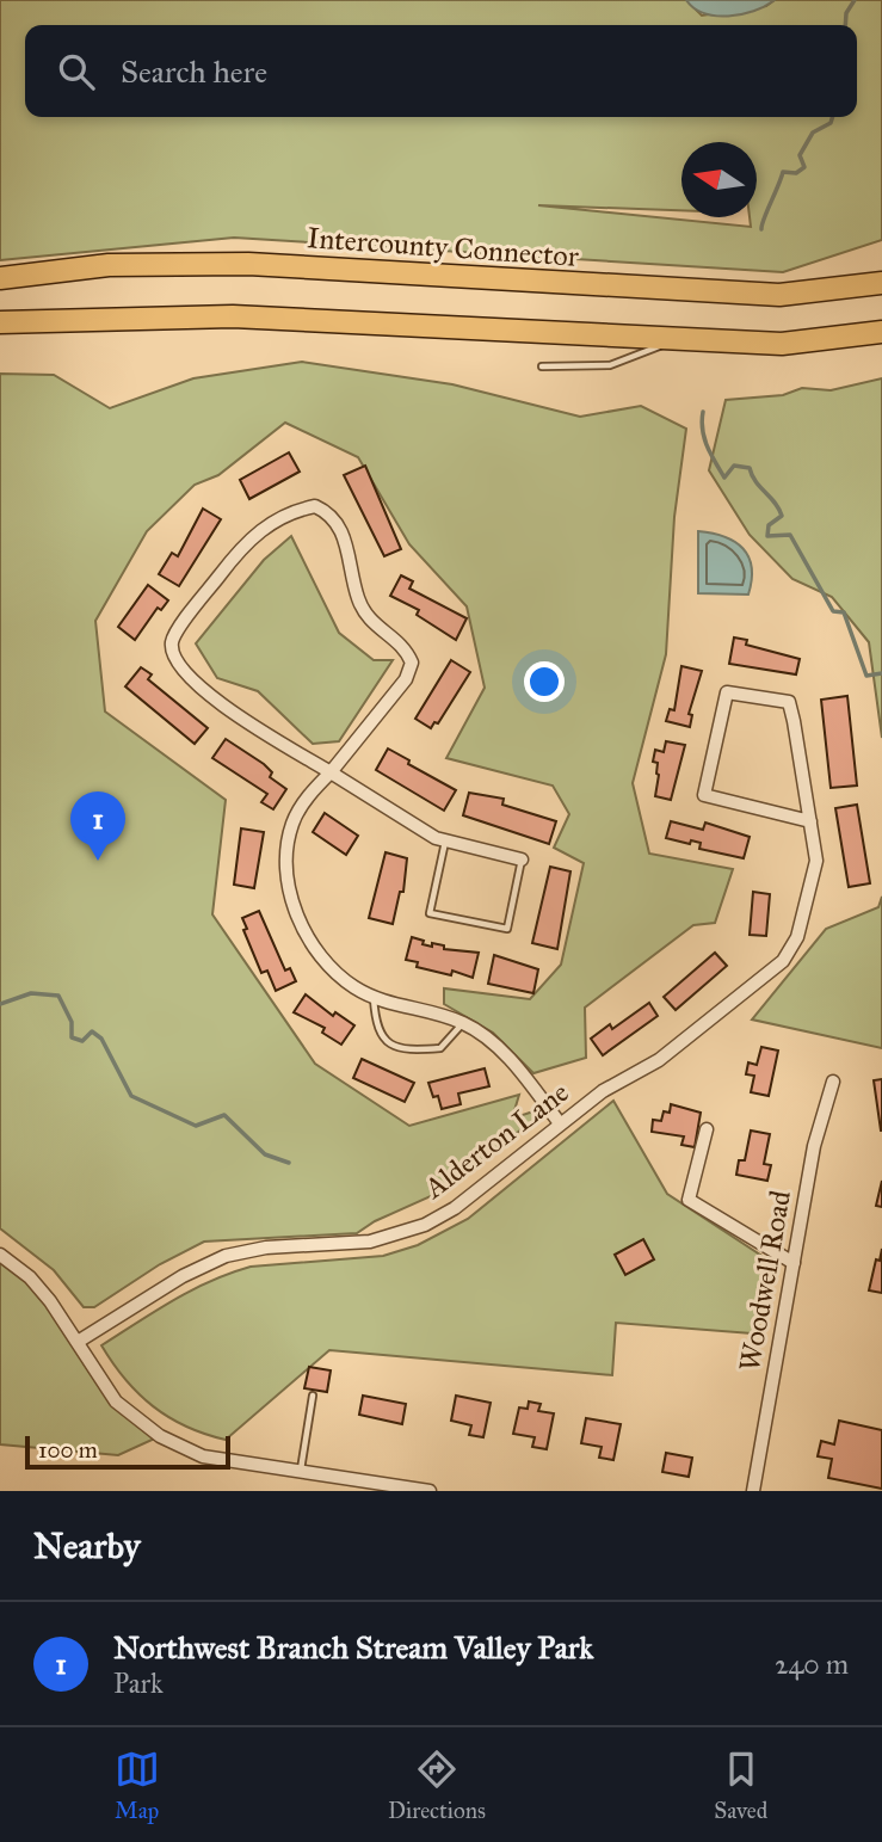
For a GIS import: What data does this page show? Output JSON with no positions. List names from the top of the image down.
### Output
{
  "streets": {
    "highway": ["Intercounty Connector"],
    "street": ["Alderton Lane", "Woodwell Road"]
  },
  "scale_bar": "100 m",
  "north": "left",
  "page": {
    "search": "Search here",
    "pins": "1",
    "scale": "100 m",
    "heading": "Nearby",
    "list": [
      {
        "mark": "1",
        "name": "Northwest Branch Stream Valley Park",
        "note": "Park",
        "value": "240 m"
      }
    ],
    "nav": ["Map", "Directions", "Saved"]
  }
}
